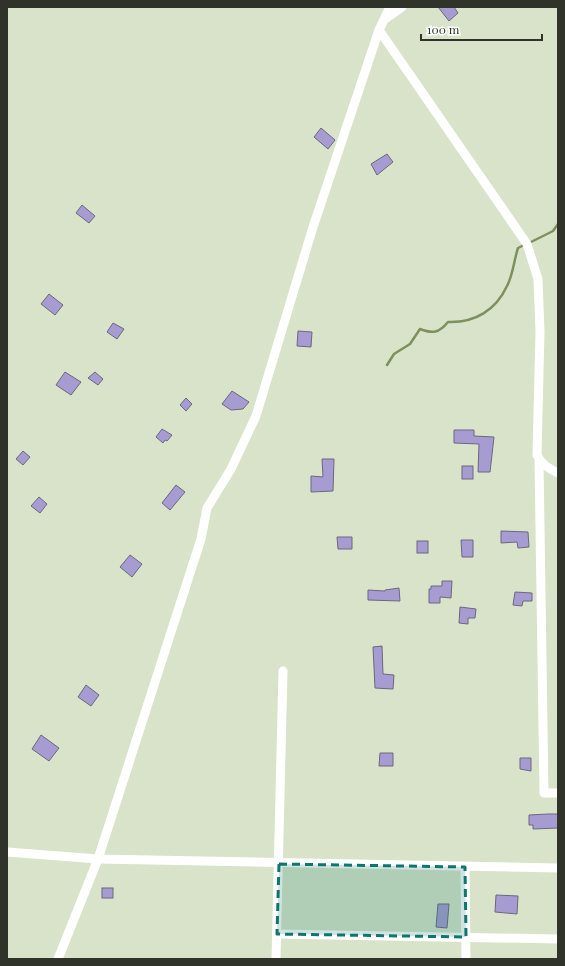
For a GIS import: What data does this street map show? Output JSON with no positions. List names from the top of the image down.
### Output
{
  "scale_bar": "100 m"
}
